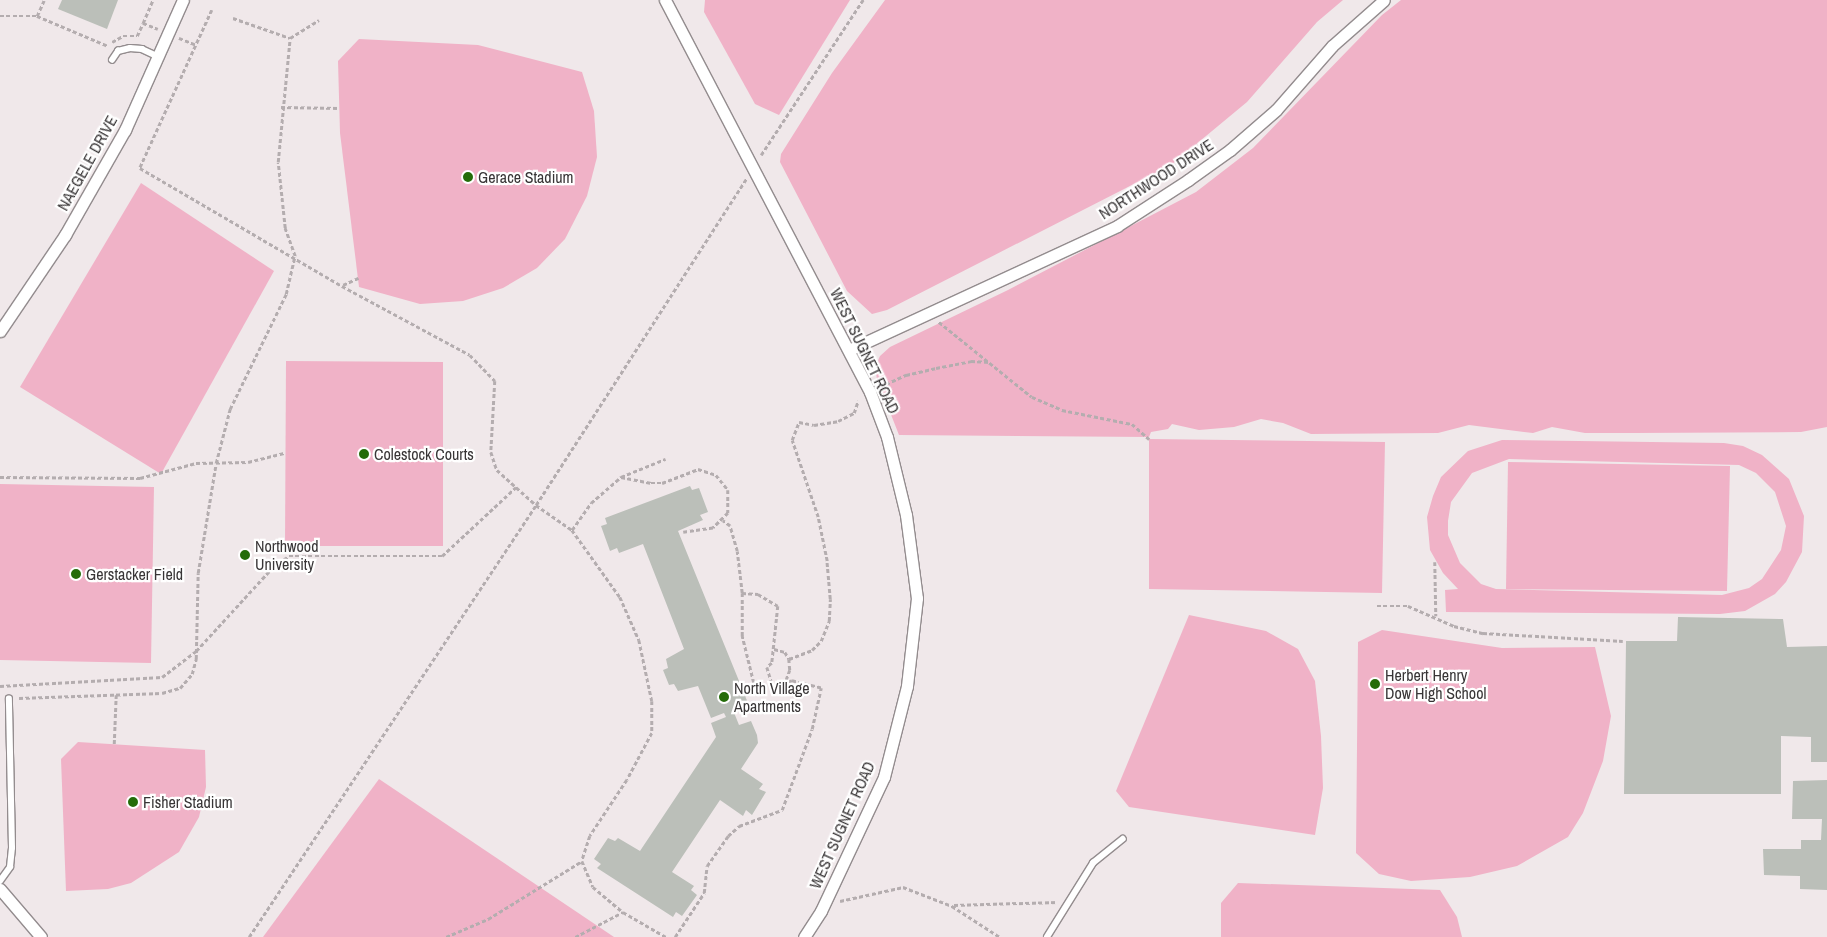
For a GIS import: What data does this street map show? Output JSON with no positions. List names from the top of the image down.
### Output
{
  "streets": {
    "street": ["NAEGELE DRIVE", "NORTHWOOD DRIVE", "WEST SUGNET ROAD"]
  },
  "crossings": [
    ["NORTHWOOD DRIVE", "WEST SUGNET ROAD"]
  ],
  "places": [
    "Gerace Stadium",
    "Colestock Courts",
    "Northwood University",
    "Gerstacker Field",
    "Herbert Henry Dow High School",
    "North Village Apartments",
    "Fisher Stadium"
  ]
}
